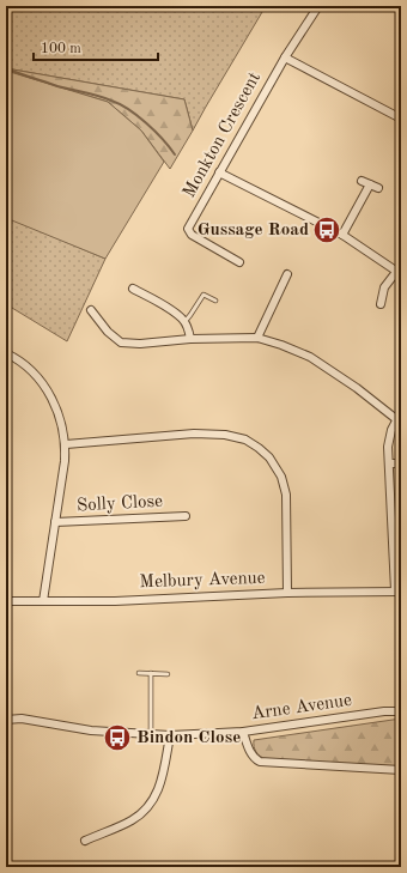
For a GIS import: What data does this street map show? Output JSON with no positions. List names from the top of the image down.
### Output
{
  "streets": {
    "street": [
      "Monkton Crescent",
      "Solly Close",
      "Melbury Avenue",
      "Arne Avenue"
    ]
  },
  "places": {
    "bus stop": ["Gussage Road", "Bindon Close"]
  },
  "scale_bar": "100 m"
}
